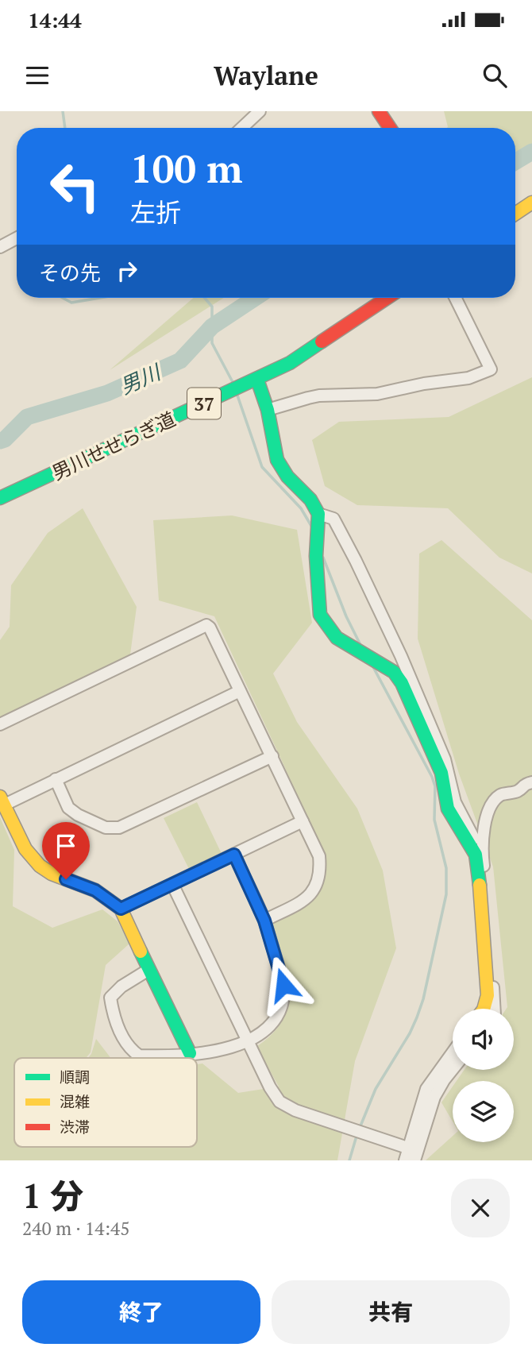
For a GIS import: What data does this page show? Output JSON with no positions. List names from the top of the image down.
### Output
{
  "streets": {
    "street": ["37", "男川せせらぎ道"]
  },
  "water": ["男川"],
  "legend": ["順調", "混雑", "渋滞"],
  "page": {
    "status": "14:44",
    "header": "Waylane",
    "turn": ["100 m", "左折"],
    "then": "その先",
    "heading": ["1 分", "240 m · 14:45"],
    "buttons": ["終了", "共有"]
  }
}
